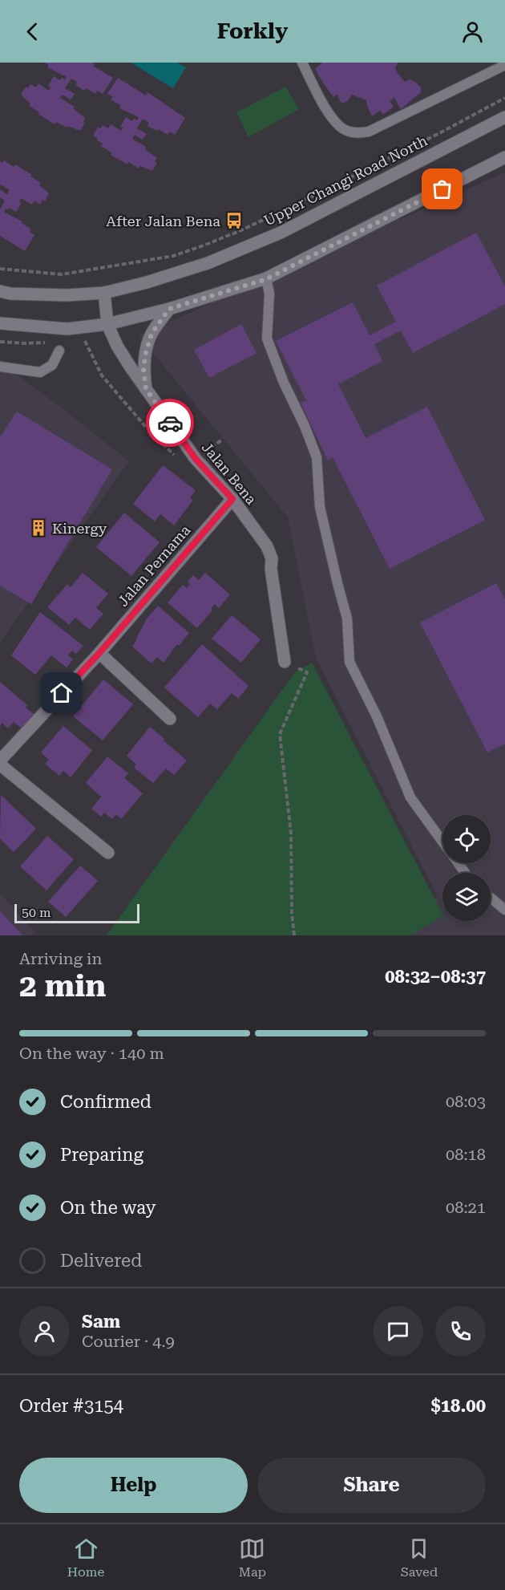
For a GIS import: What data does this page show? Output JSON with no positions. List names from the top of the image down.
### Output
{
  "streets": {
    "street": ["Upper Changi Road North", "Jalan Bena", "Jalan Pernama"]
  },
  "crossings": [
    ["Upper Changi Road North", "Jalan Bena"],
    ["Jalan Bena", "Jalan Pernama"]
  ],
  "places": {
    "bus stop": ["After Jalan Bena"],
    "building": ["Kinergy"]
  },
  "scale_bar": "50 m",
  "page": {
    "header": "Forkly",
    "scale": "50 m",
    "heading": ["2 min", "Arriving in", "08:32–08:37"],
    "panel": [
      "Sam",
      "Courier · 4.9",
      "Order #3154",
      "$18.00"
    ],
    "bar": "On the way · 140 m",
    "list": [
      ["Confirmed", "08:03"],
      ["Preparing", "08:18"],
      ["On the way", "08:21"],
      "Delivered"
    ],
    "buttons": ["Help", "Share"],
    "tabs": ["Home", "Map", "Saved"]
  }
}
